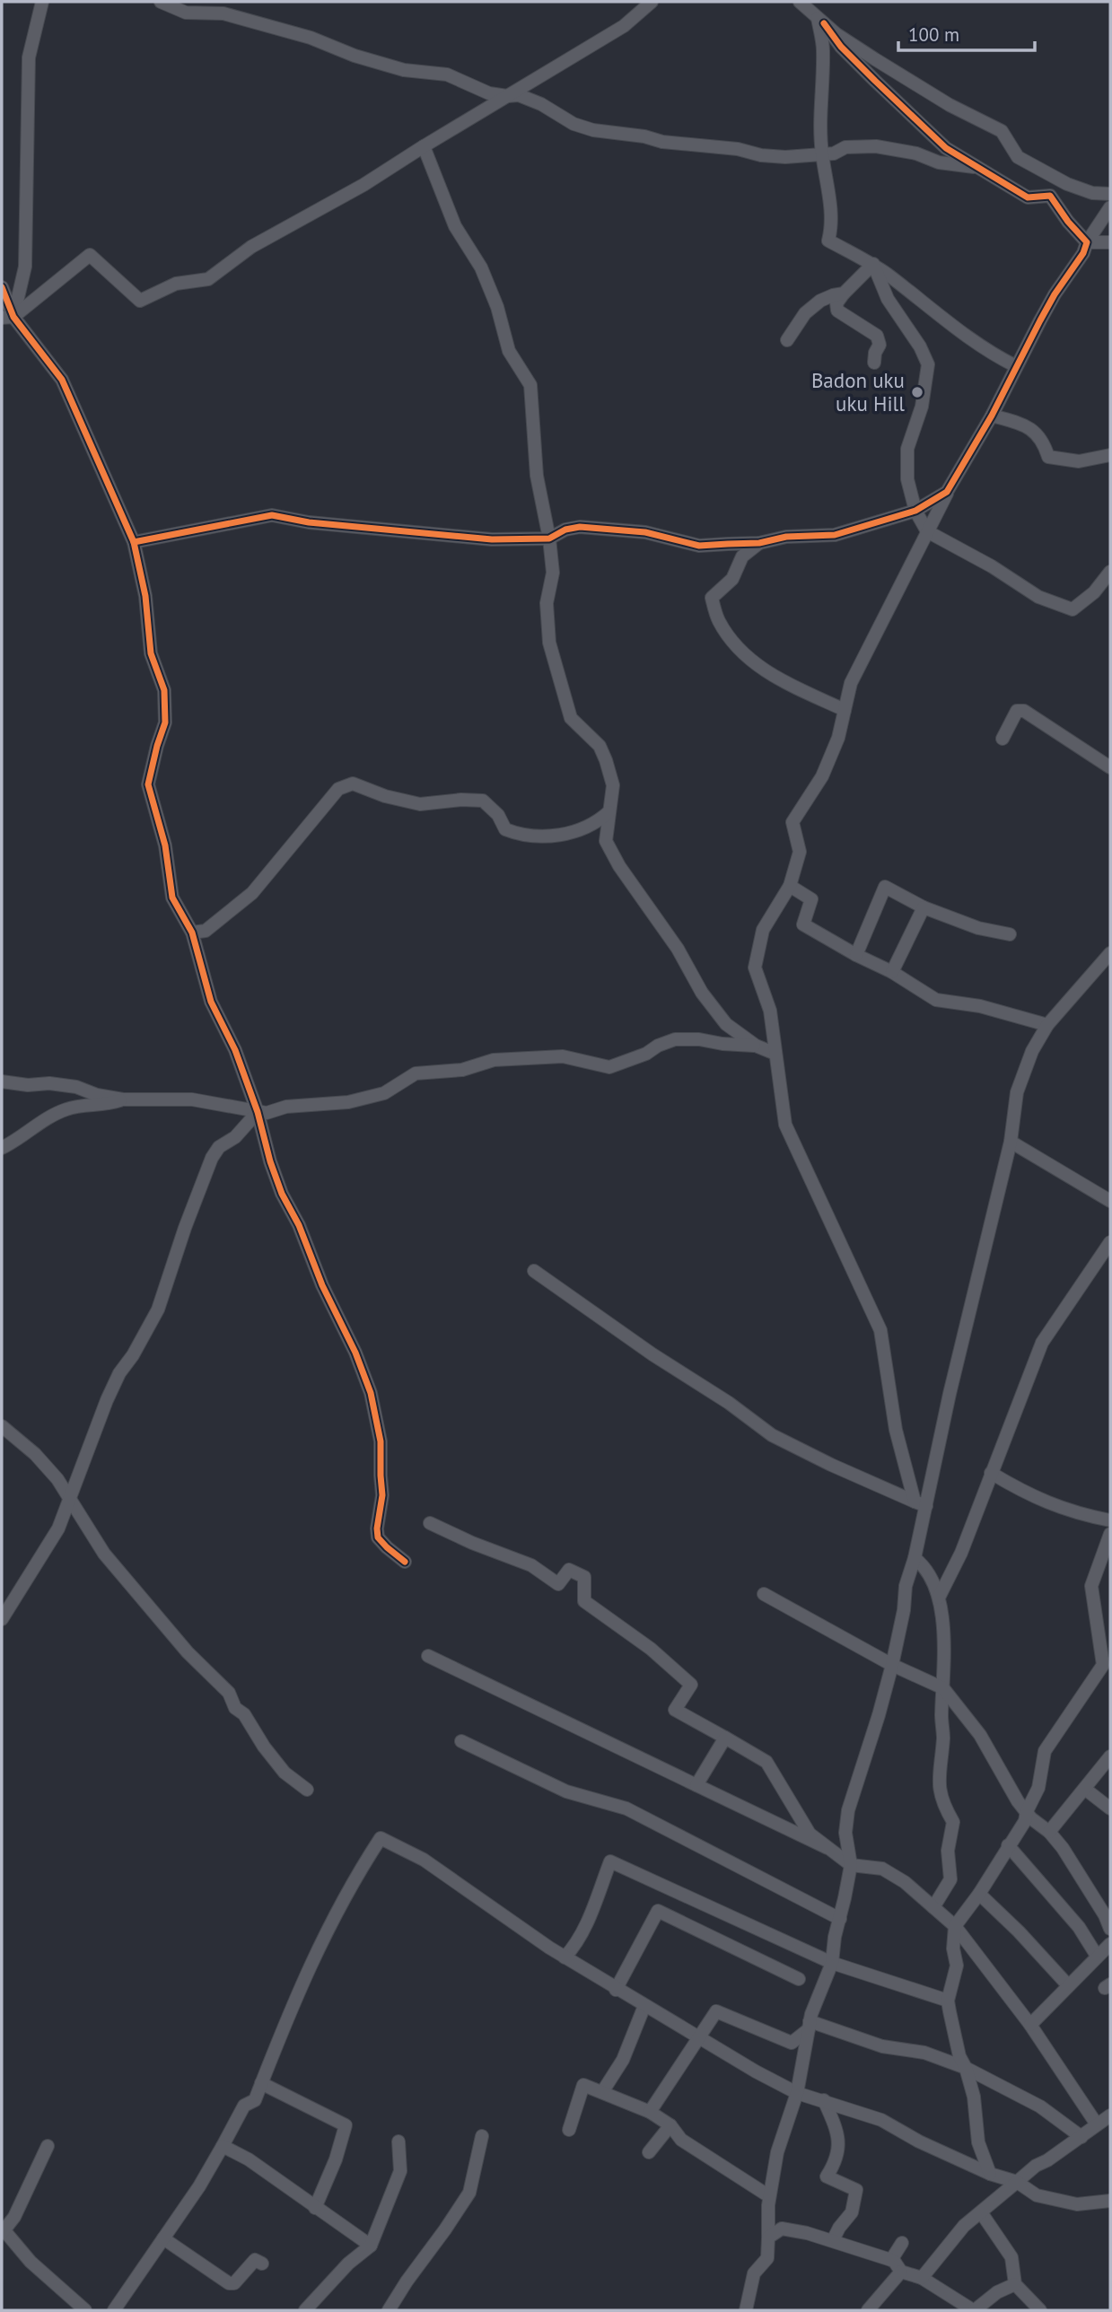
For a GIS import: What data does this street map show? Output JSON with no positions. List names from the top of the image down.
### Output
{
  "places": ["Badon uku uku Hill"],
  "scale_bar": "100 m"
}
